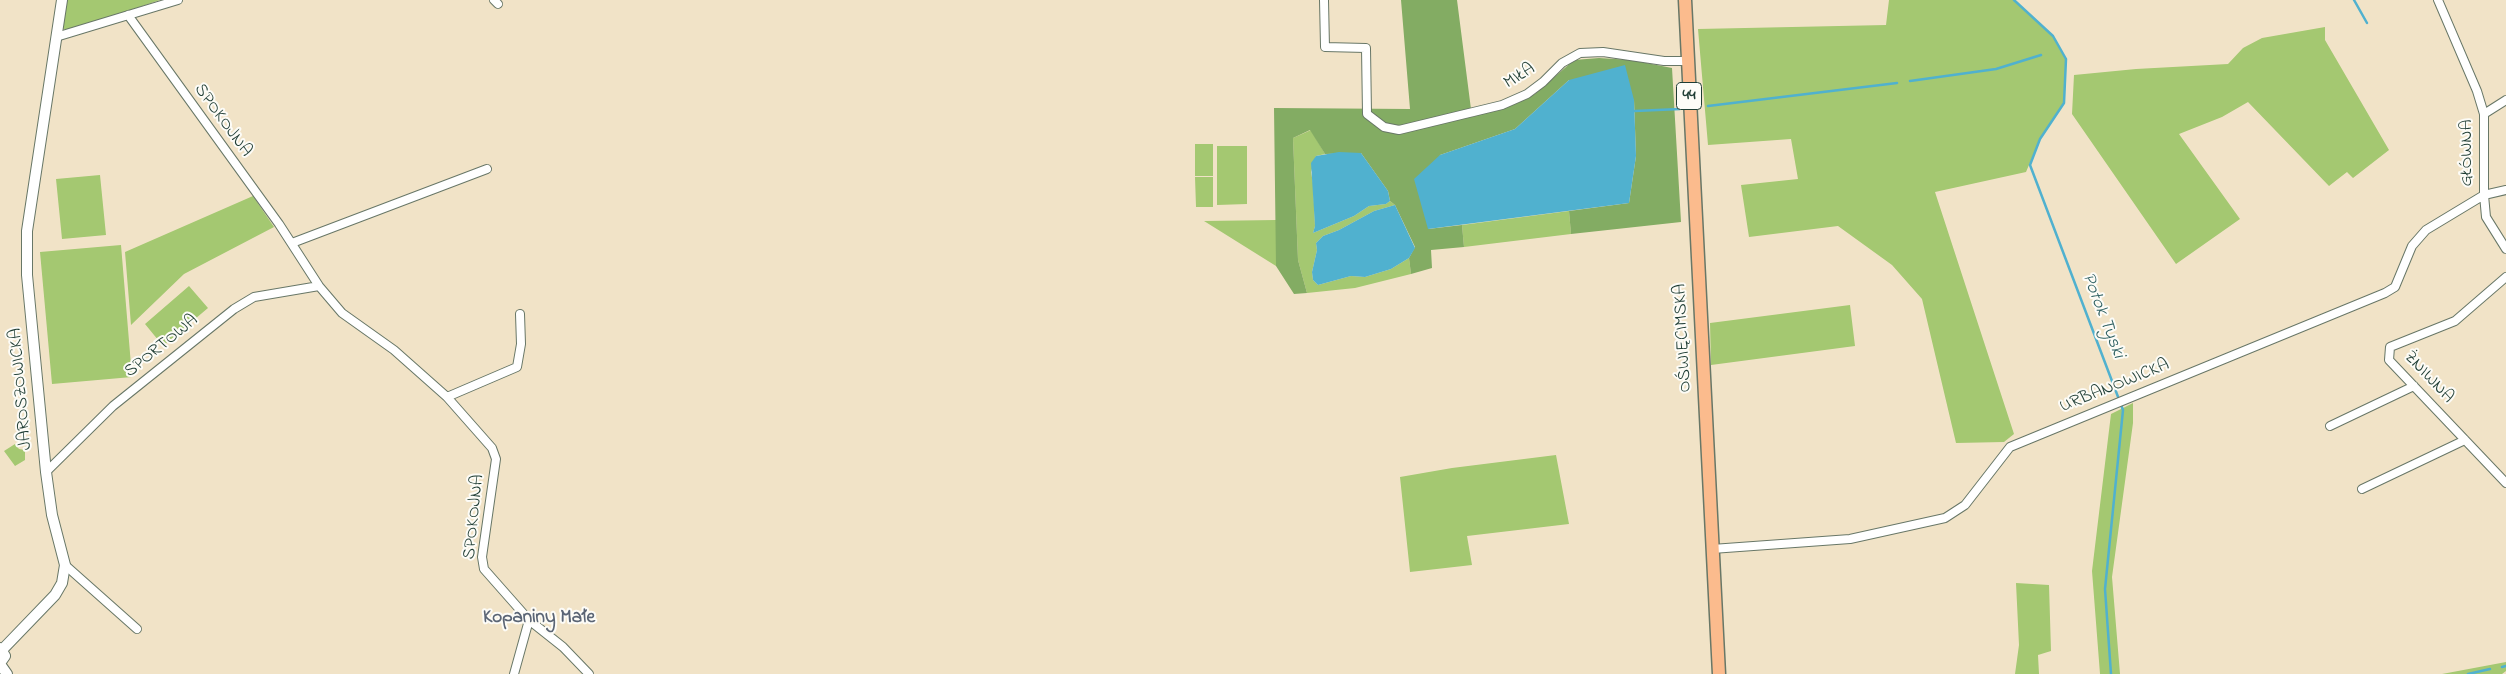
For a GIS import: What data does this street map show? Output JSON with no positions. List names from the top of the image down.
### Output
{
  "streets": {
    "highway": ["44", "OŚWIĘCIMSKA"],
    "street": [
      "MIŁA",
      "SPOKOJNA",
      "GŁÓWNA",
      "SPORTOWA",
      "ŻNIWNA",
      "URBANOWICKA",
      "JAROSZOWICKA"
    ]
  },
  "crossings": [
    ["MIŁA", "OŚWIĘCIMSKA"],
    ["SPOKOJNA", "SPORTOWA"],
    ["GŁÓWNA", "URBANOWICKA"],
    ["OŚWIĘCIMSKA", "URBANOWICKA"],
    ["SPORTOWA", "JAROSZOWICKA"]
  ],
  "districts": ["Kopaniny Małe"],
  "water": ["Potok Tyski"]
}
